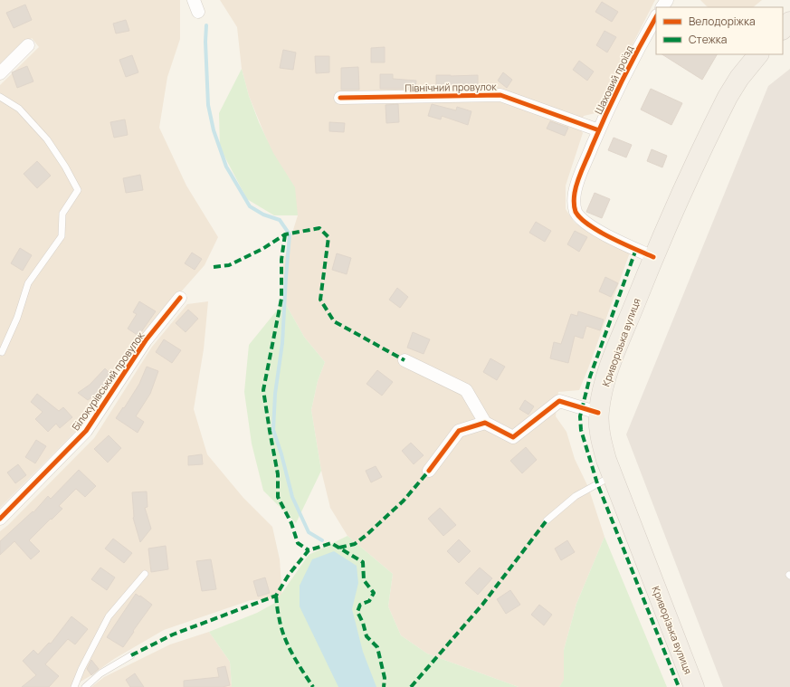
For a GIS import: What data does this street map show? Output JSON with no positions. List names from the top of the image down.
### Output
{
  "streets": {
    "main road": ["Криворізька вулиця"],
    "street": ["Шаховий проїзд", "Північний провулок", "Білокурівський провулок"]
  },
  "crossings": [
    ["Шаховий проїзд", "Північний провулок"],
    ["Шаховий проїзд", "Криворізька вулиця"]
  ],
  "legend": ["Велодоріжка", "Стежка"]
}
